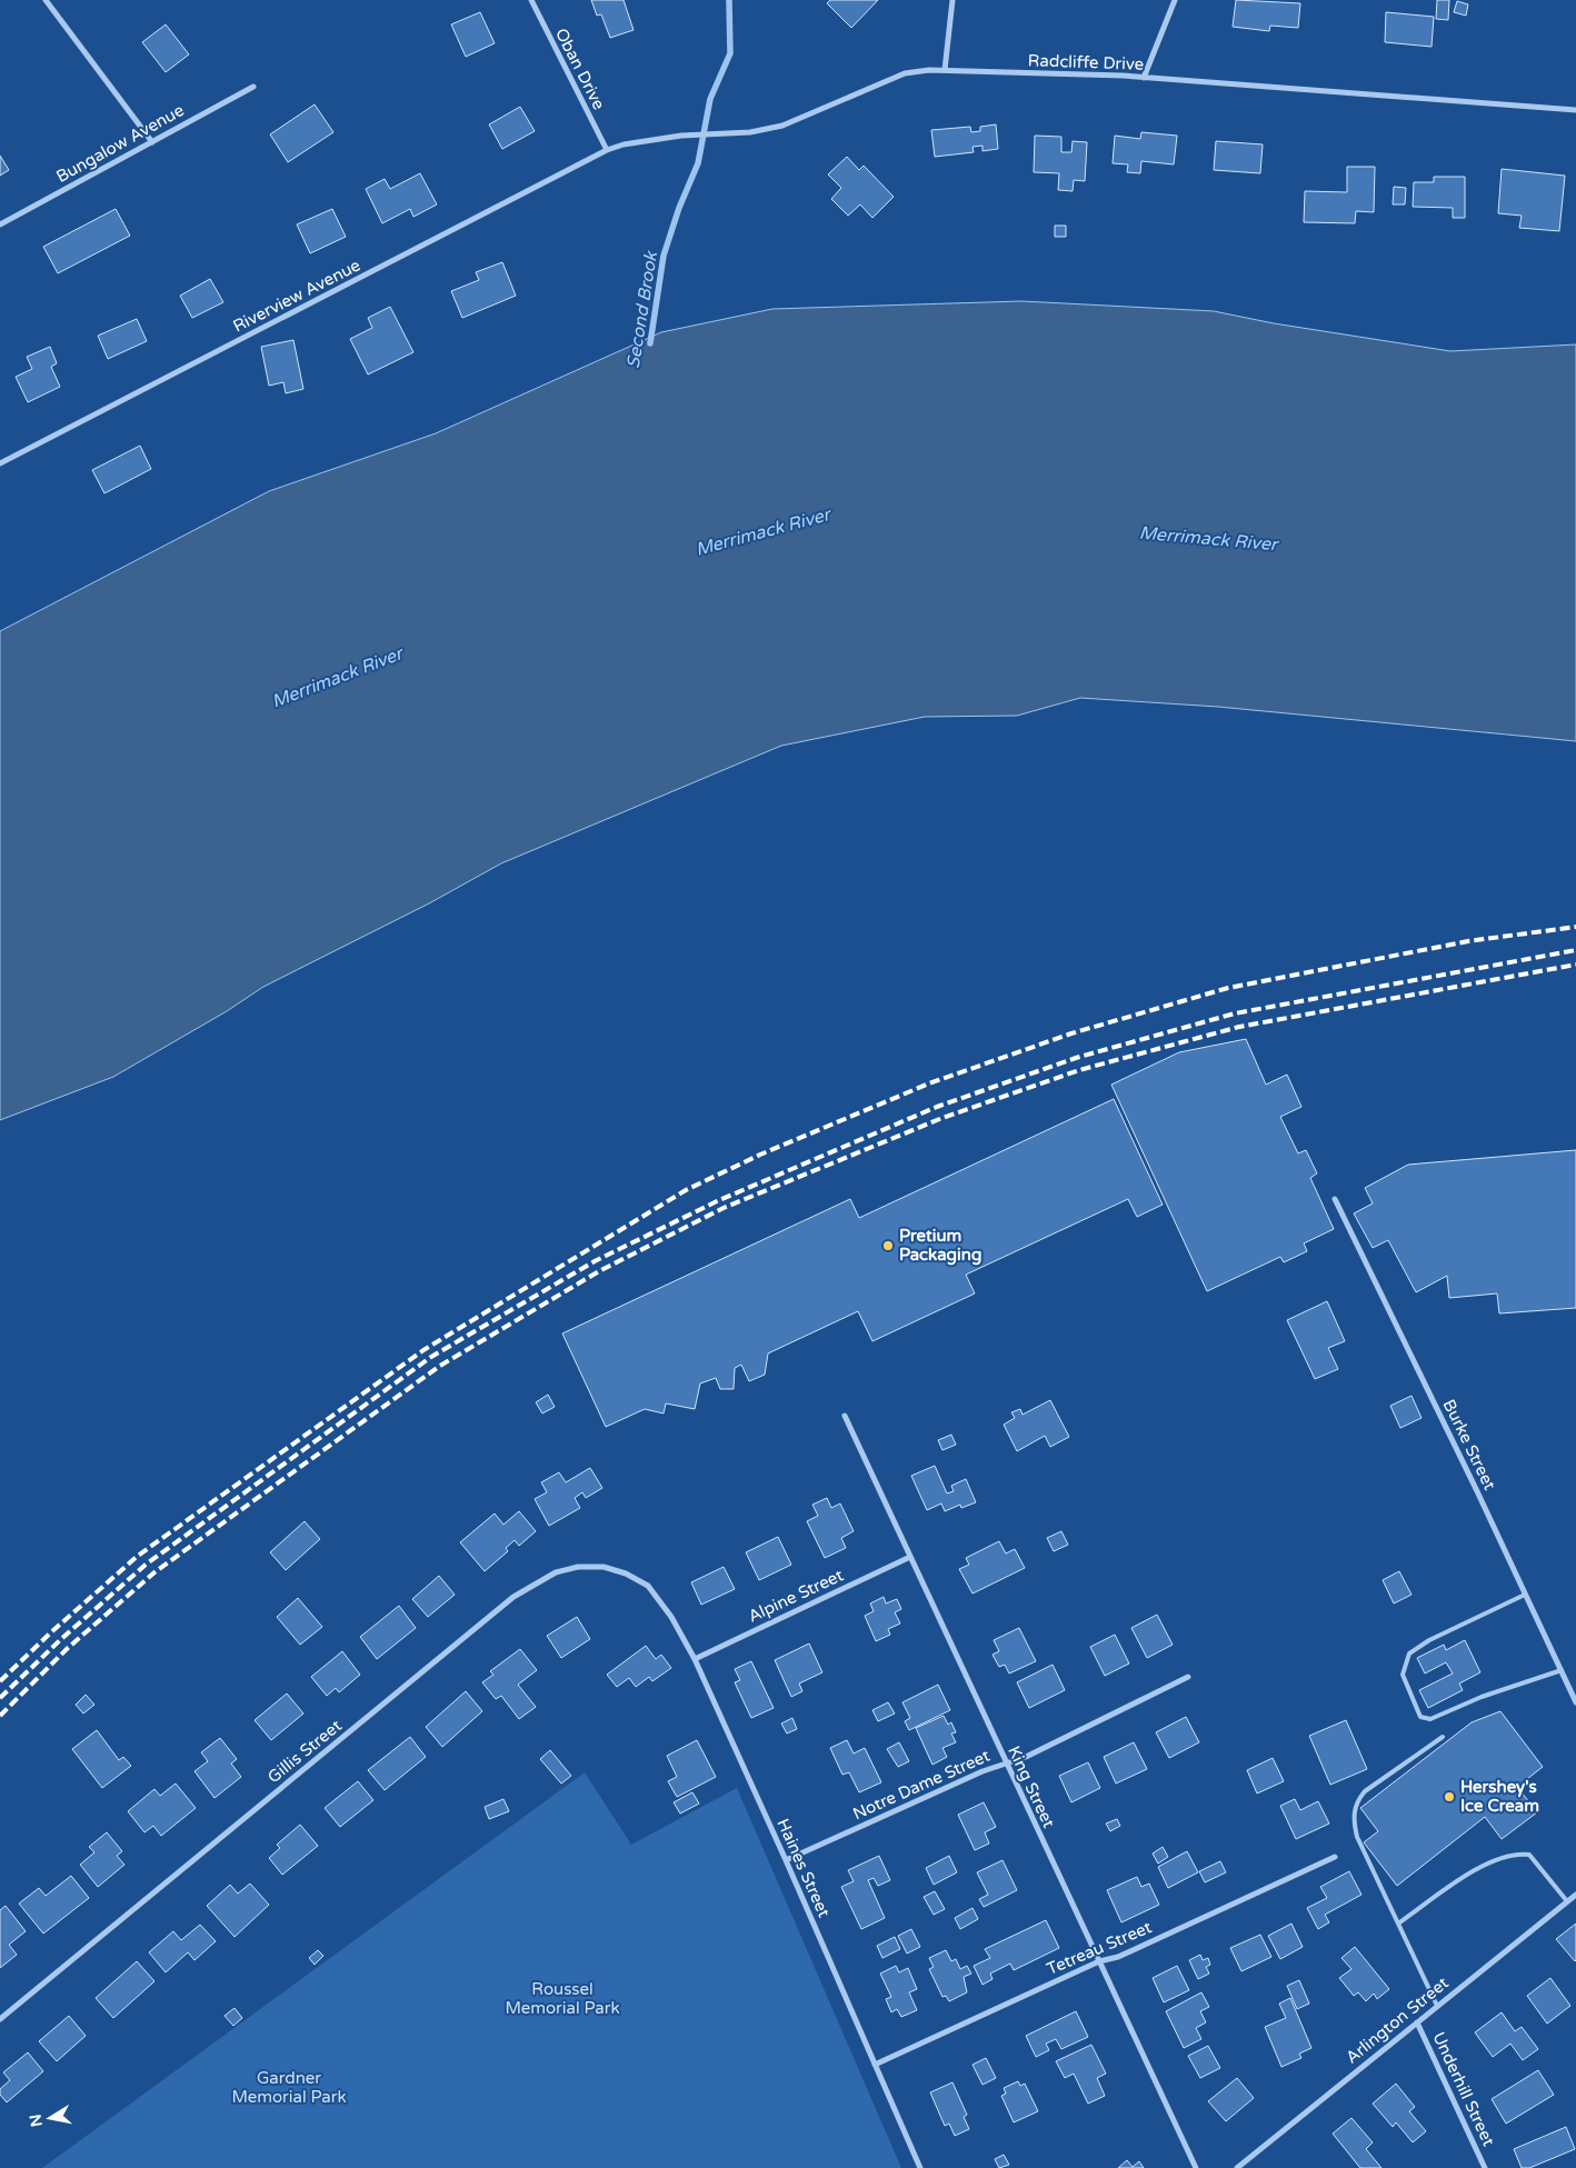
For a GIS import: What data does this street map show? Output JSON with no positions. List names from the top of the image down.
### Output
{
  "streets": {
    "street": [
      "Radcliffe Drive",
      "Oban Drive",
      "Bungalow Avenue",
      "Riverview Avenue",
      "Burke Street",
      "Alpine Street",
      "Gillis Street",
      "Notre Dame Street",
      "King Street",
      "Haines Street",
      "Tetreau Street",
      "Arlington Street",
      "Underhill Street"
    ]
  },
  "crossings": [
    ["Radcliffe Drive", "Oban Drive"],
    ["Radcliffe Drive", "Riverview Avenue"],
    ["Oban Drive", "Riverview Avenue"],
    ["Alpine Street", "King Street"],
    ["Alpine Street", "Haines Street"],
    ["Gillis Street", "Haines Street"],
    ["Notre Dame Street", "King Street"],
    ["Notre Dame Street", "Haines Street"],
    ["King Street", "Tetreau Street"],
    ["Haines Street", "Tetreau Street"],
    ["Arlington Street", "Underhill Street"]
  ],
  "water": ["Second Brook", "Merrimack River"],
  "parks": ["Roussel Memorial Park", "Gardner Memorial Park"],
  "places": ["Pretium Packaging", "Hershey's Ice Cream"],
  "north": "left"
}
